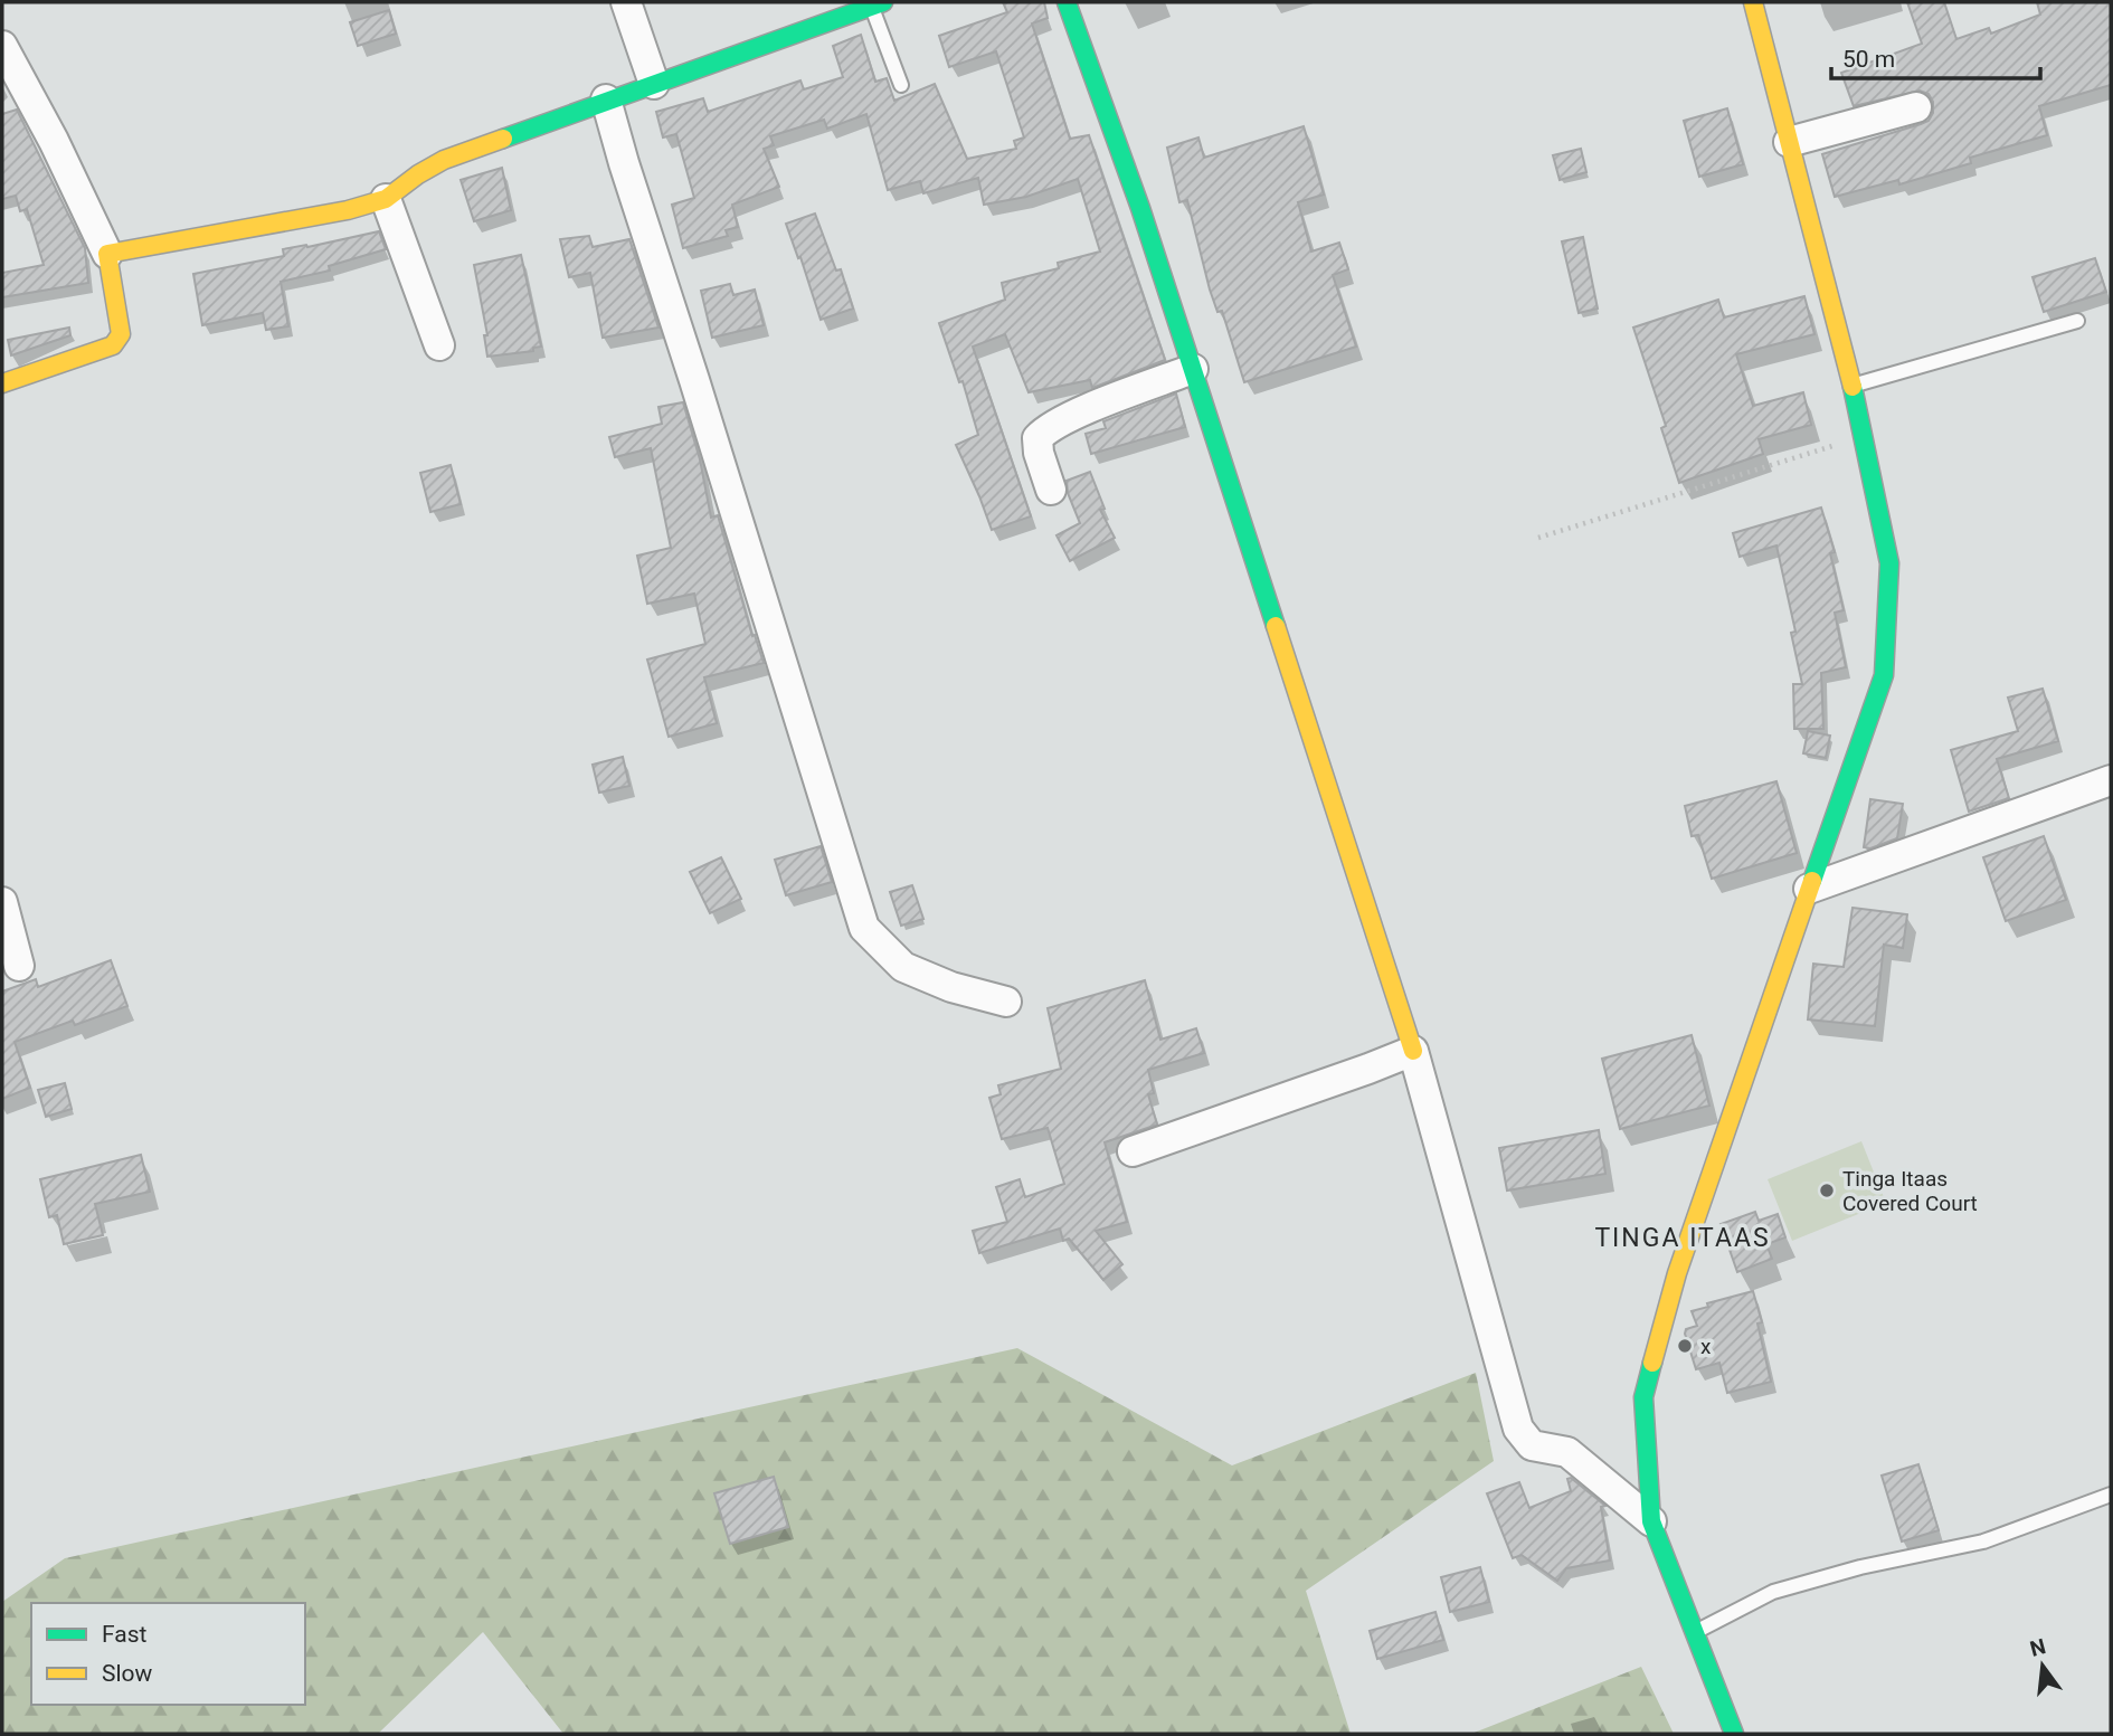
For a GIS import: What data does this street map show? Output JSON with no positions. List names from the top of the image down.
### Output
{
  "districts": ["TINGA ITAAS"],
  "places": ["Tinga Itaas Covered Court", "x"],
  "legend": ["Fast", "Slow"],
  "scale_bar": "50 m",
  "north": "top"
}
